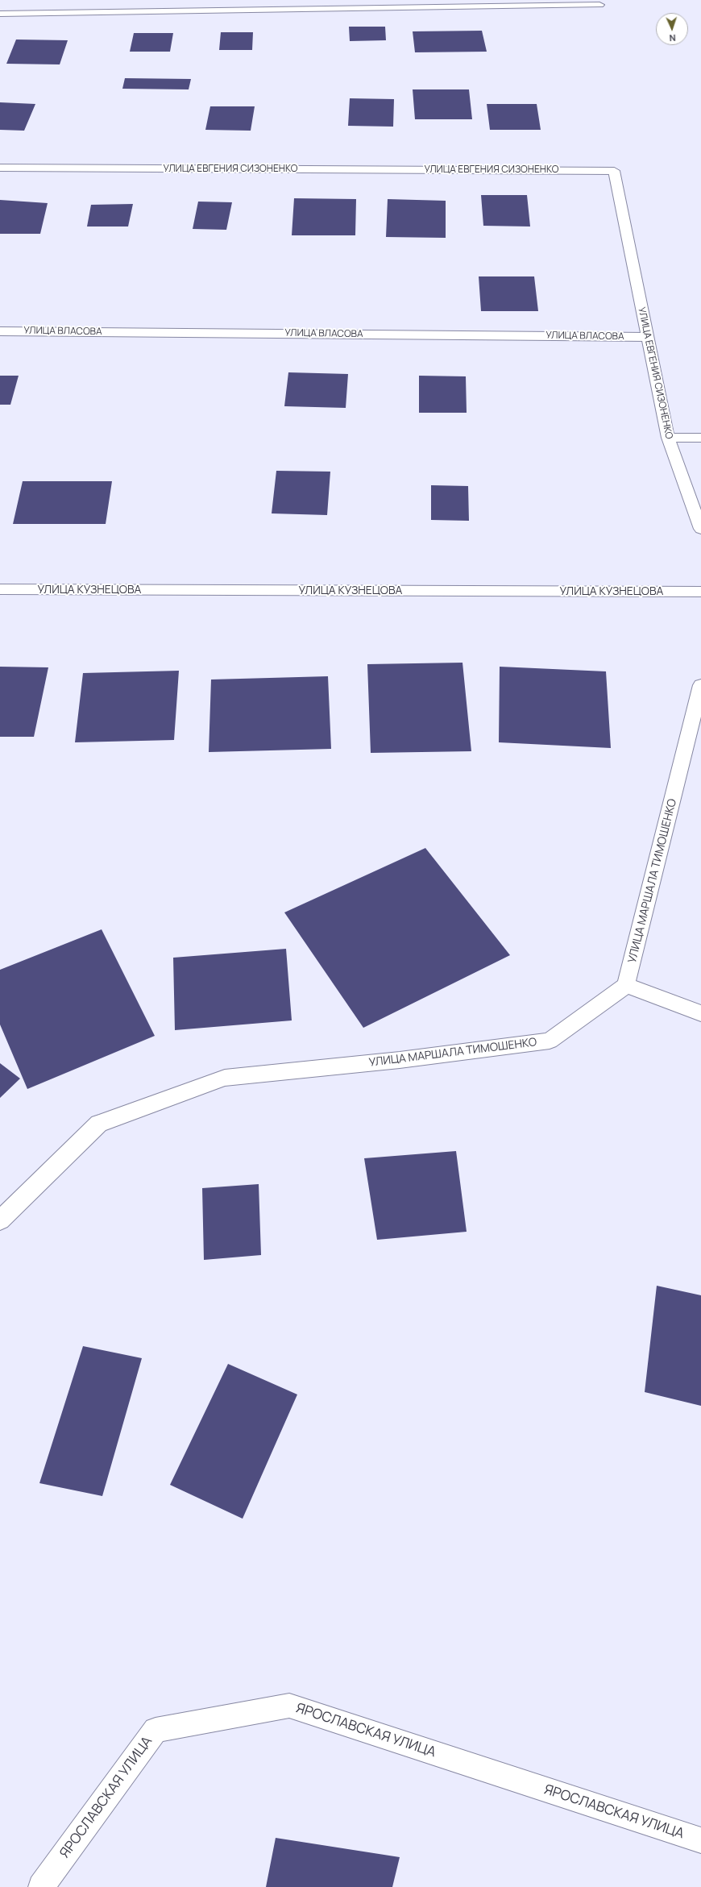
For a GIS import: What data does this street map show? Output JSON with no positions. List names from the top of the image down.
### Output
{
  "streets": {
    "street": [
      "УЛИЦА ЕВГЕНИЯ СИЗОНЕНКО",
      "УЛИЦА ВЛАСОВА",
      "УЛИЦА КУЗНЕЦОВА",
      "УЛИЦА МАРШАЛА ТИМОШЕНКО",
      "ЯРОСЛАВСКАЯ УЛИЦА"
    ]
  },
  "crossings": [
    ["УЛИЦА ЕВГЕНИЯ СИЗОНЕНКО", "УЛИЦА ВЛАСОВА"]
  ],
  "north": "bottom"
}
